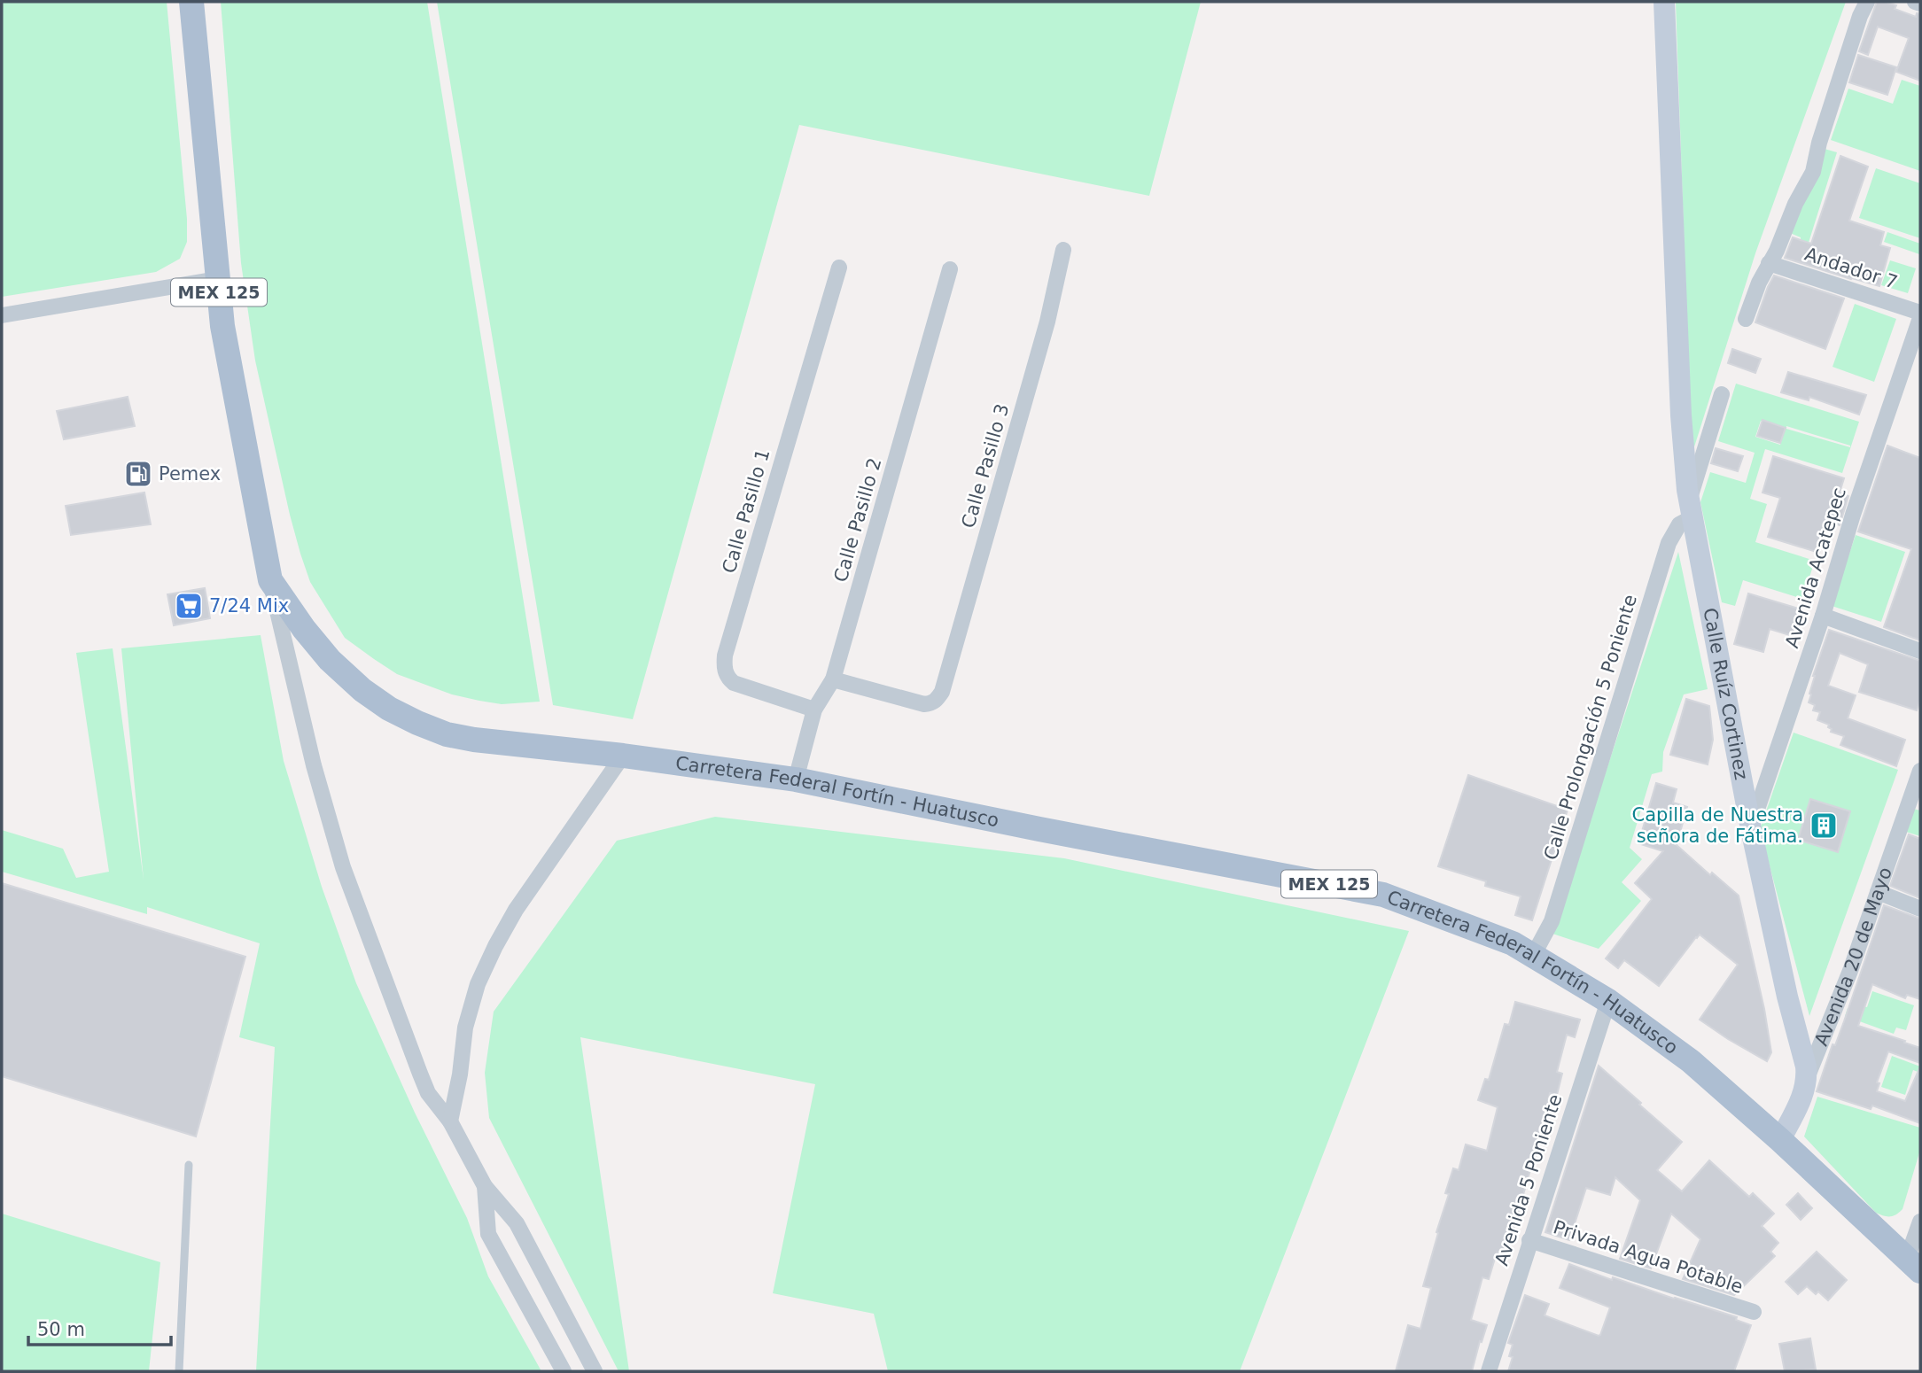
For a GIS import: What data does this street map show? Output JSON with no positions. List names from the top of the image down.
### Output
{
  "streets": {
    "main road": ["MEX 125", "Carretera Federal Fortín - Huatusco"],
    "street": [
      "Andador 7",
      "Calle Pasillo 3",
      "Calle Pasillo 1",
      "Calle Pasillo 2",
      "Avenida Acatepec",
      "Calle Ruíz Cortinez",
      "Calle Prolongación 5 Poniente",
      "Avenida 20 de Mayo",
      "Avenida 5 Poniente",
      "Privada Agua Potable"
    ]
  },
  "crossings": [
    ["Calle Pasillo 3", "Calle Pasillo 2"],
    ["Calle Pasillo 1", "Calle Pasillo 2"],
    ["Calle Pasillo 2", "Carretera Federal Fortín - Huatusco"],
    ["Avenida Acatepec", "Calle Ruíz Cortinez"],
    ["Calle Ruíz Cortinez", "Calle Prolongación 5 Poniente"],
    ["Calle Ruíz Cortinez", "Avenida 20 de Mayo"],
    ["Calle Prolongación 5 Poniente", "Carretera Federal Fortín - Huatusco"],
    ["Carretera Federal Fortín - Huatusco", "Avenida 20 de Mayo"],
    ["Carretera Federal Fortín - Huatusco", "Avenida 5 Poniente"],
    ["Avenida 5 Poniente", "Privada Agua Potable"]
  ],
  "places": {
    "fuel station": ["Pemex"],
    "supermarket": ["7/24 Mix"],
    "building": ["Capilla de Nuestra señora de Fátima."]
  },
  "scale_bar": "50 m"
}
